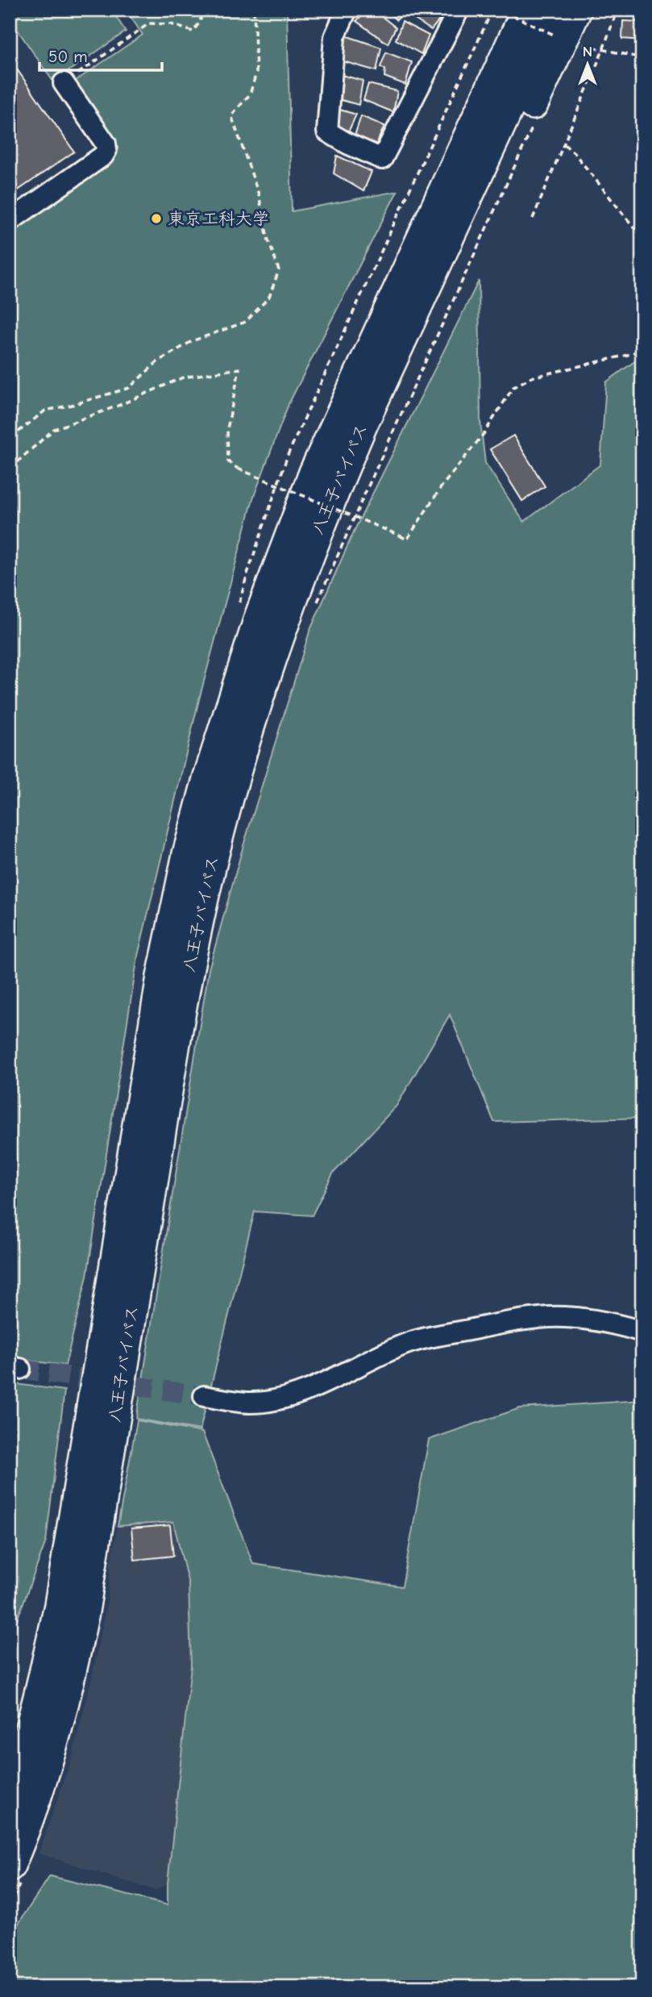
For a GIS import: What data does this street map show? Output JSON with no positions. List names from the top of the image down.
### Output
{
  "streets": {
    "highway": ["八王子バイパス"]
  },
  "places": ["東京工科大学"],
  "scale_bar": "50 m",
  "north": "top"
}
